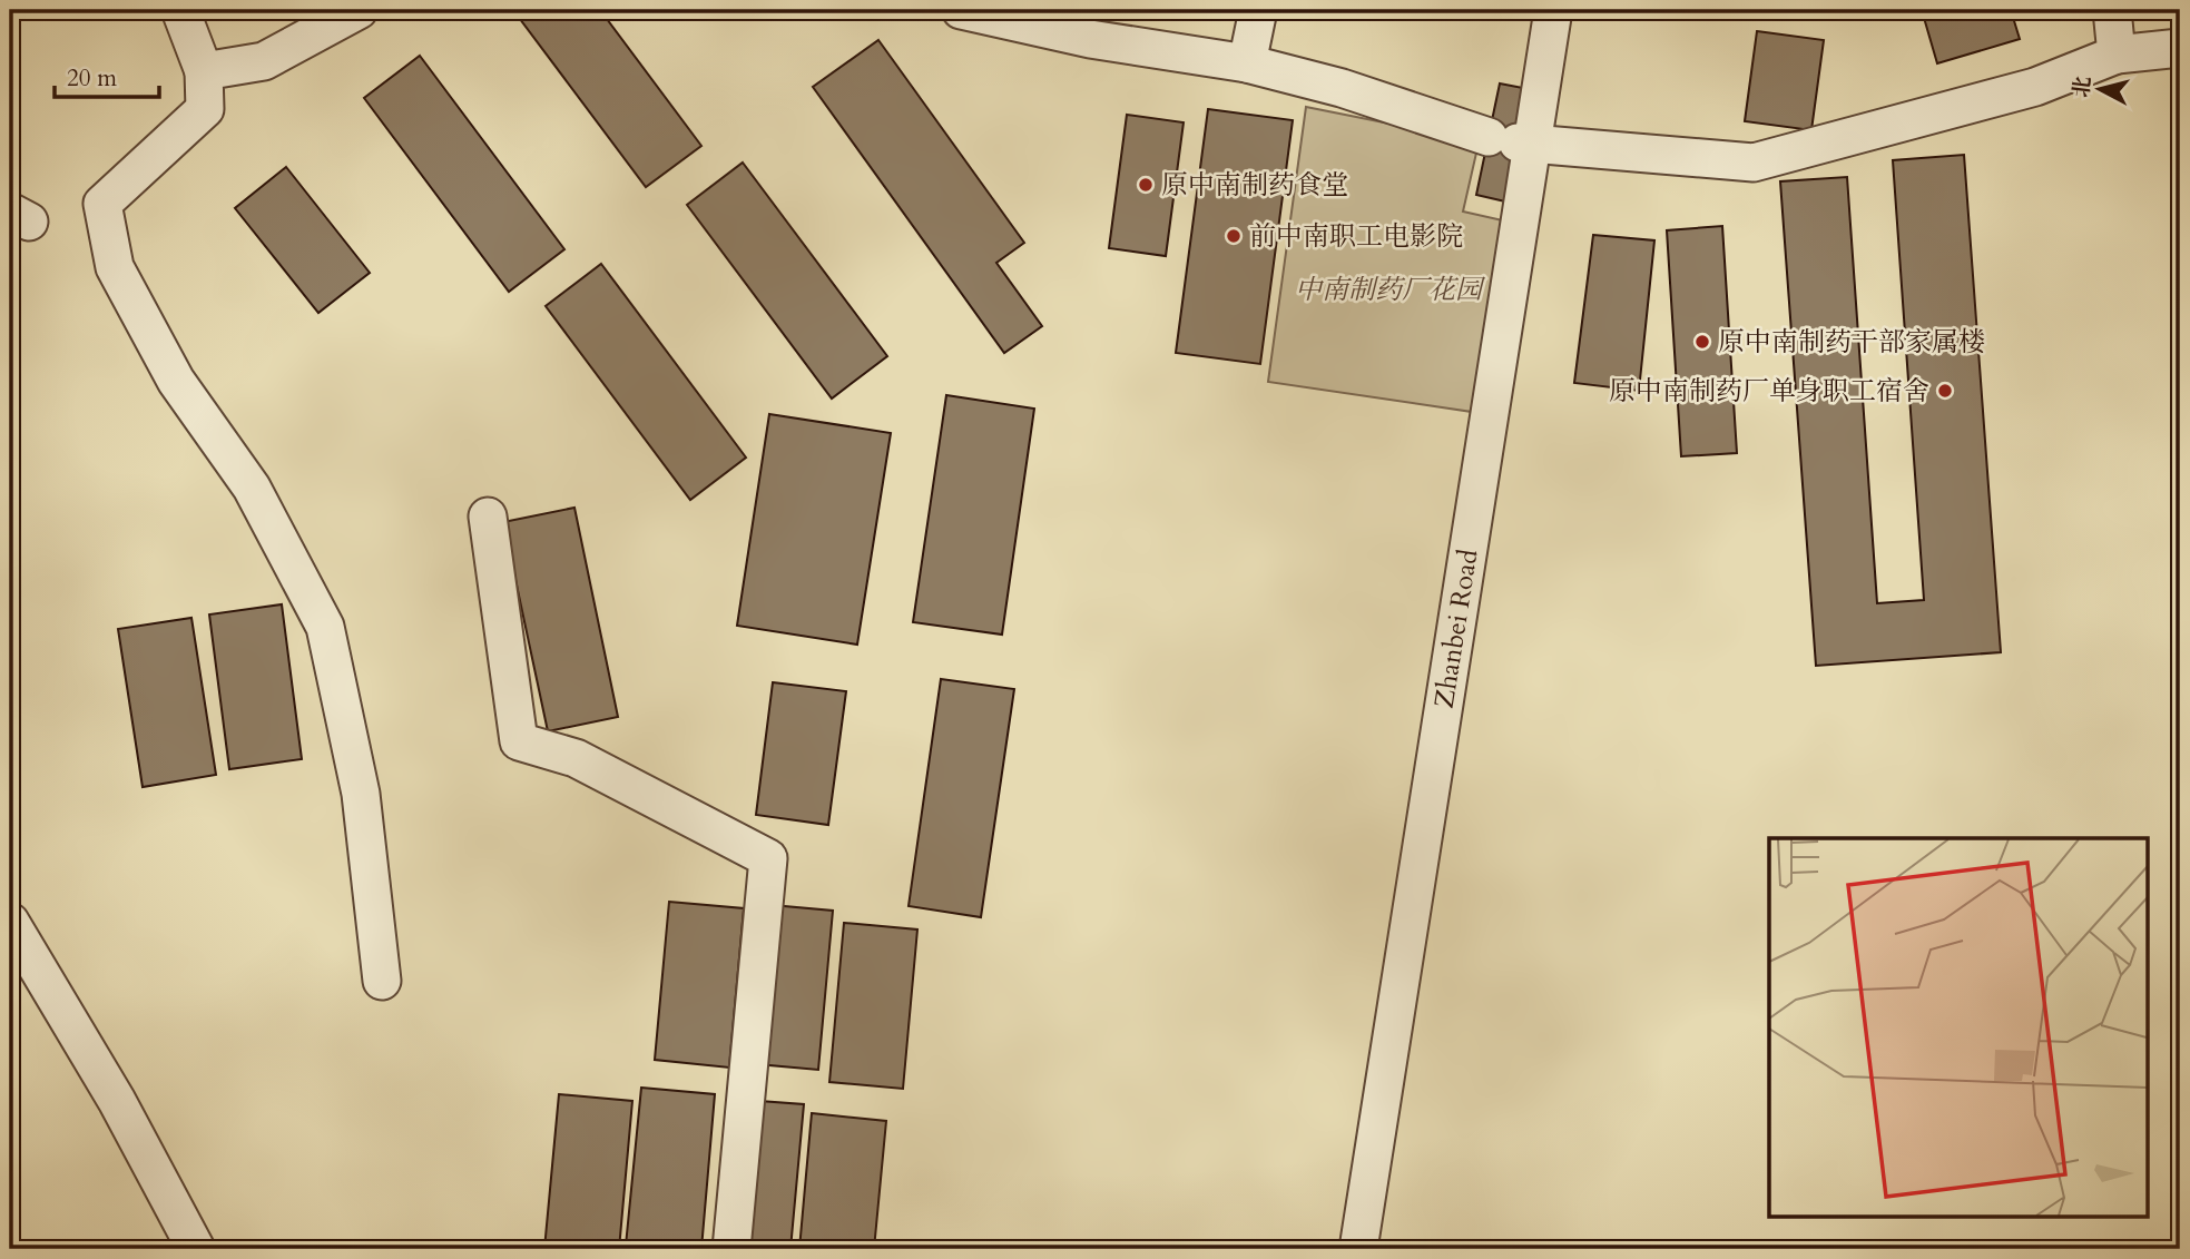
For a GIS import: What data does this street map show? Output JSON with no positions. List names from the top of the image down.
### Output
{
  "streets": {
    "street": ["Zhanbei Road"]
  },
  "parks": ["中南制药厂花园"],
  "places": [
    "原中南制药食堂",
    "前中南职工电影院",
    "原中南制药干部家属楼",
    "原中南制药厂单身职工宿舍"
  ],
  "scale_bar": "20 m",
  "north": "left"
}
